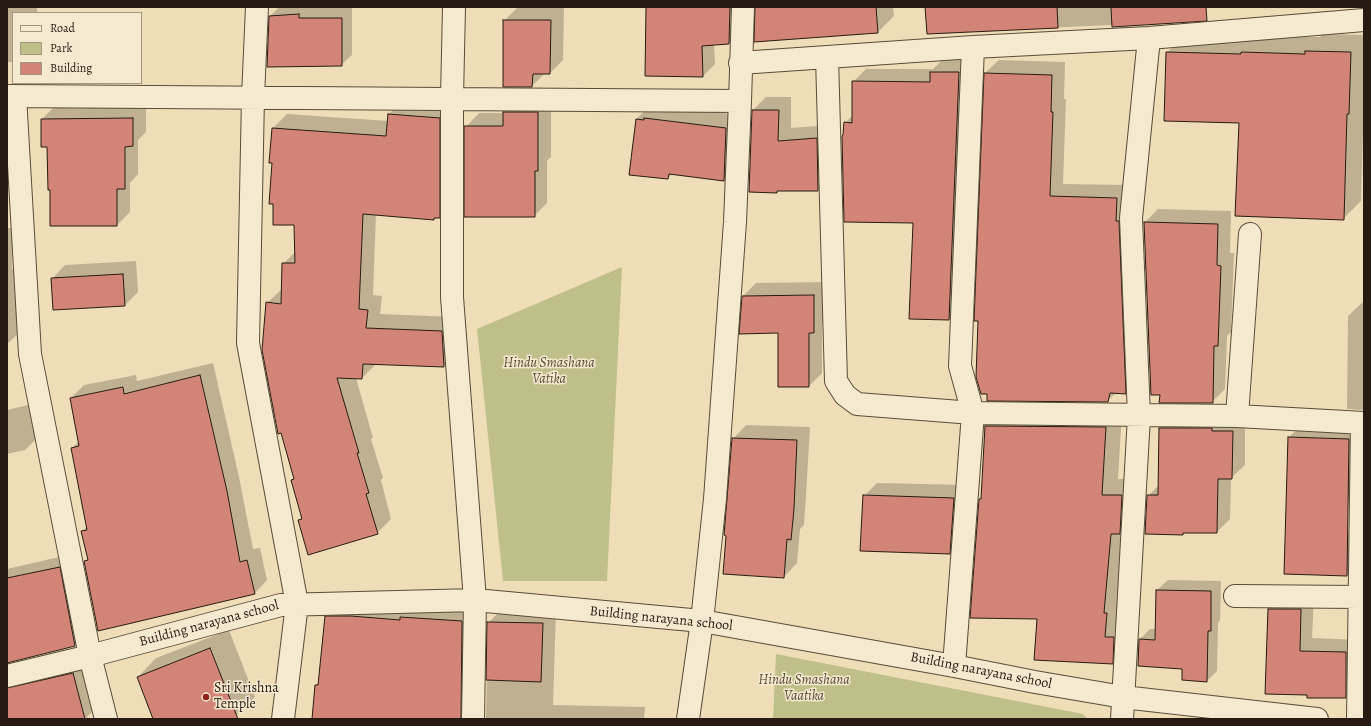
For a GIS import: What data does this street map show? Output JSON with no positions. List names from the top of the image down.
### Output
{
  "streets": {
    "street": ["Building narayana school"]
  },
  "parks": ["Hindu Smashana Vatika", "Hindu Smashana Vaatika"],
  "places": ["Sri Krishna Temple"],
  "legend": ["Road", "Park", "Building"]
}
